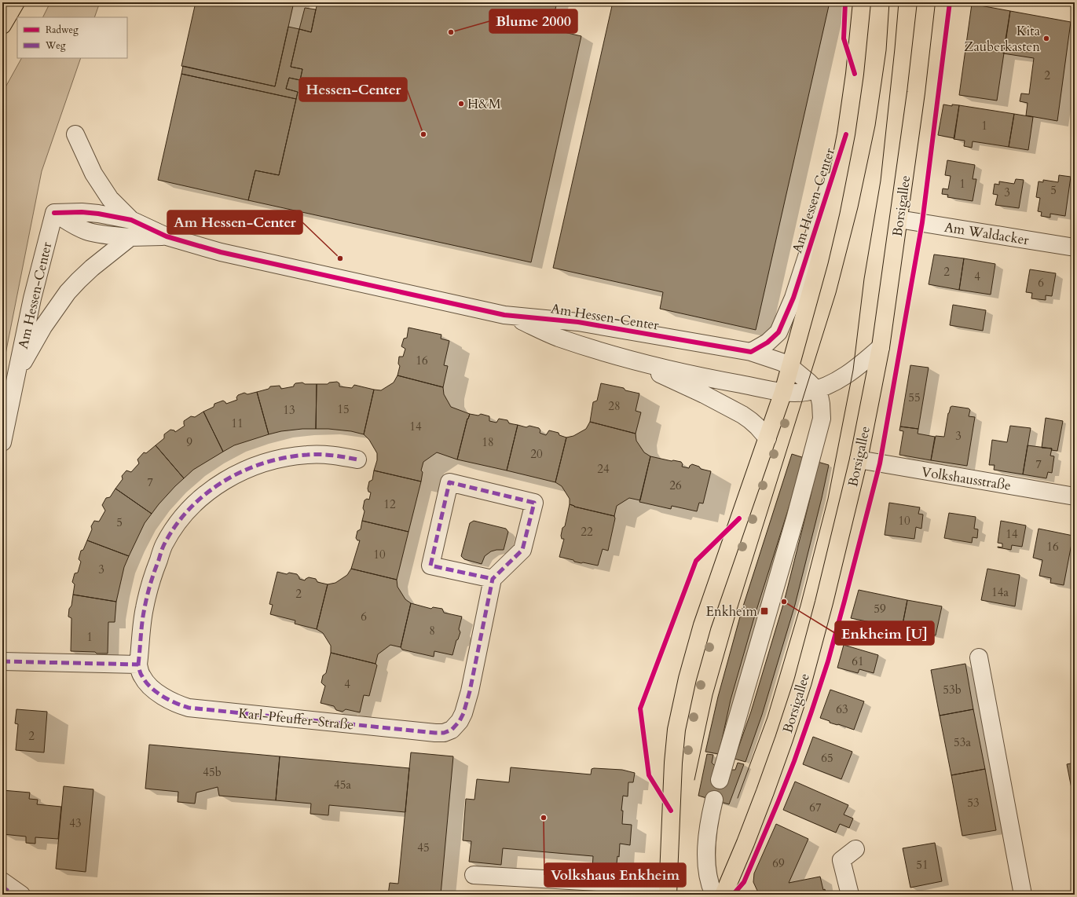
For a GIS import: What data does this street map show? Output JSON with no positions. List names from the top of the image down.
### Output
{
  "streets": {
    "main road": ["Borsigallee"],
    "street": [
      "Am Hessen-Center",
      "Am Waldacker",
      "Volkshausstraße",
      "Karl-Pfeuffer-Straße"
    ]
  },
  "crossings": [
    ["Am Hessen-Center", "Borsigallee"],
    ["Borsigallee", "Am Waldacker"],
    ["Borsigallee", "Volkshausstraße"]
  ],
  "places": {
    "other": [
      "Blume 2000",
      "Kita Zauberkasten",
      "H&M",
      "Hessen-Center",
      "Am Hessen-Center",
      "Enkheim [U]",
      "Volkshaus Enkheim"
    ],
    "transit": ["Enkheim"]
  },
  "house_numbers": [
    "2",
    "1",
    "1",
    "5",
    "3",
    "2",
    "4",
    "6",
    "16",
    "55",
    "28",
    "15",
    "13",
    "11",
    "14",
    "3",
    "9",
    "18",
    "20",
    "7",
    "24",
    "7",
    "26",
    "12",
    "10",
    "5",
    "22",
    "14",
    "16",
    "10",
    "3",
    "14a",
    "2",
    "59",
    "6",
    "8",
    "1",
    "61",
    "4",
    "53b",
    "63",
    "2",
    "53a",
    "65",
    "45b",
    "45a",
    "53",
    "67",
    "43",
    "45",
    "69",
    "51"
  ],
  "legend": ["Radweg", "Weg"]
}
